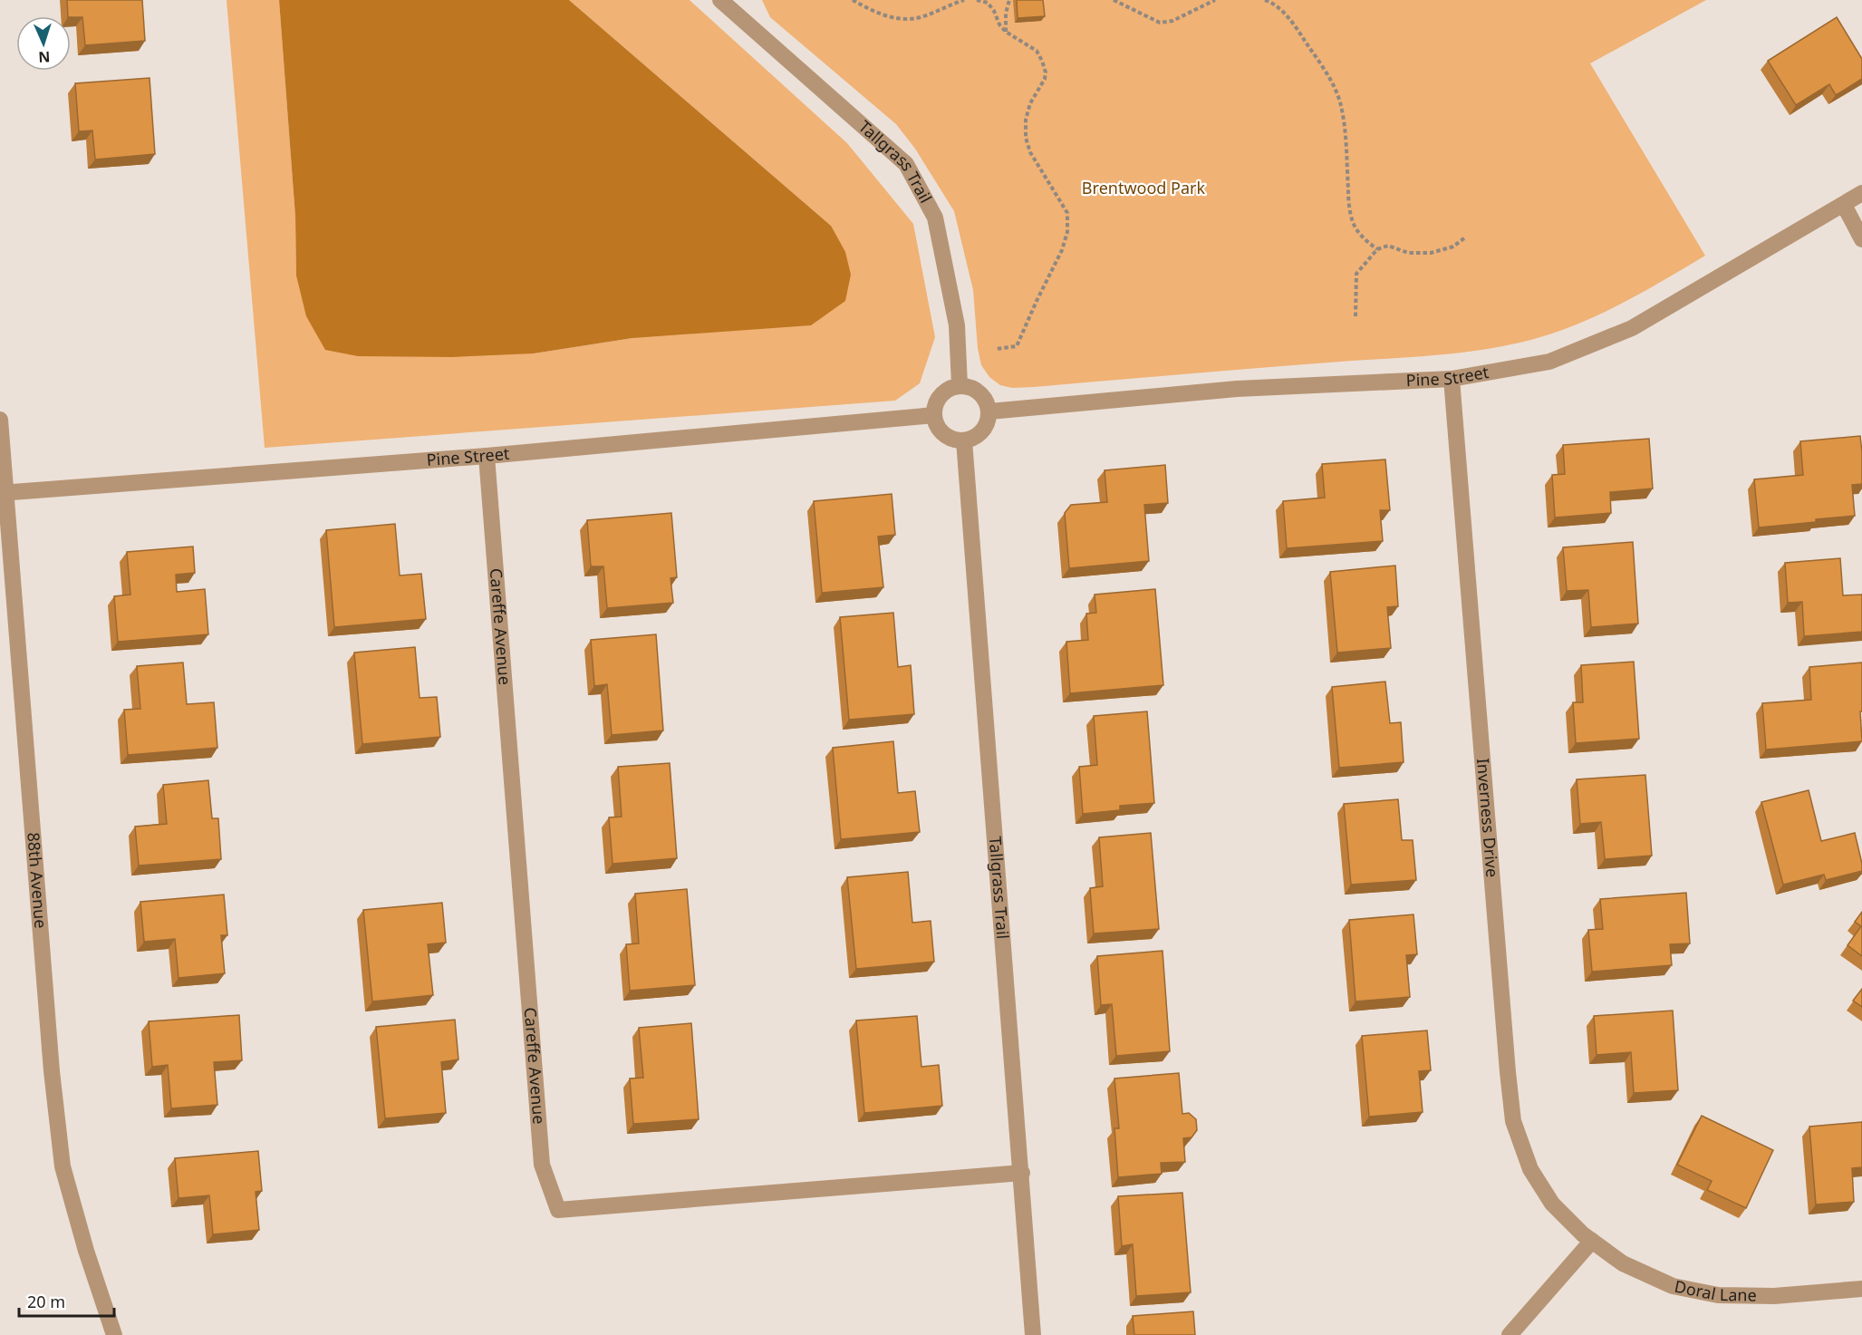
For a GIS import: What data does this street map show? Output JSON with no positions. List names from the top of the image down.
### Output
{
  "streets": {
    "street": [
      "Tallgrass Trail",
      "Pine Street",
      "Careffe Avenue",
      "Inverness Drive",
      "88th Avenue",
      "Doral Lane"
    ]
  },
  "crossings": [
    ["Tallgrass Trail", "Pine Street"],
    ["Tallgrass Trail", "Careffe Avenue"],
    ["Pine Street", "Careffe Avenue"],
    ["Pine Street", "Inverness Drive"],
    ["Pine Street", "88th Avenue"],
    ["Inverness Drive", "Doral Lane"]
  ],
  "parks": ["Brentwood Park"],
  "scale_bar": "20 m",
  "north": "bottom"
}
